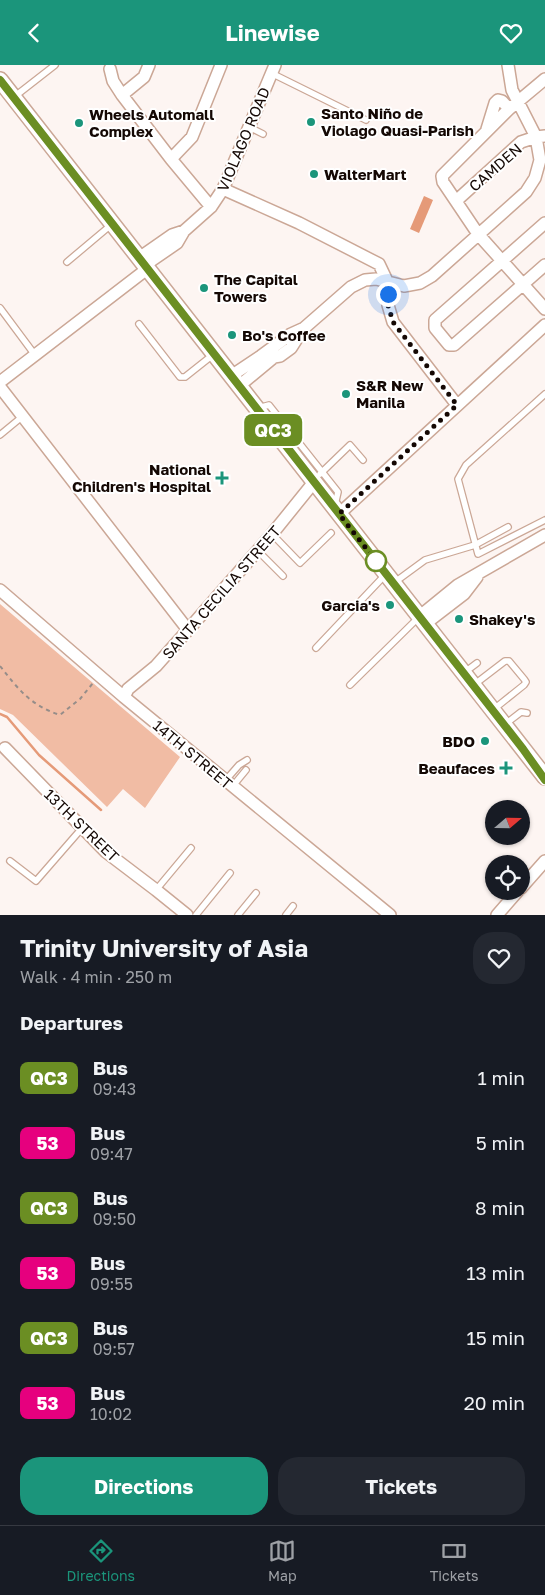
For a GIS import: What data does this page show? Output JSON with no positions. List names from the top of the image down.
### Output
{
  "streets": {
    "street": [
      "VIOLAGO ROAD",
      "CAMDEN",
      "SANTA CECILIA STREET",
      "14TH STREET",
      "13TH STREET"
    ]
  },
  "crossings": [
    ["SANTA CECILIA STREET", "14TH STREET"]
  ],
  "places": {
    "other": [
      "Santo Niño de Violago Quasi-Parish",
      "Wheels Automall Complex",
      "WalterMart",
      "The Capital Towers",
      "Bo's Coffee",
      "S&R New Manila",
      "Garcia's",
      "Shakey's",
      "BDO"
    ],
    "health": ["National Children's Hospital", "Beaufaces"]
  },
  "lines": ["bus line QC3"],
  "north": "right",
  "page": {
    "header": "Linewise",
    "on_map": "QC3",
    "heading": [
      ["Trinity University of Asia", "Walk · 4 min · 250 m"],
      "Departures"
    ],
    "list": [
      {
        "mark": "QC3",
        "name": "Bus",
        "note": "09:43",
        "value": "1 min"
      },
      {
        "mark": "53",
        "name": "Bus",
        "note": "09:47",
        "value": "5 min"
      },
      {
        "mark": "QC3",
        "name": "Bus",
        "note": "09:50",
        "value": "8 min"
      },
      {
        "mark": "53",
        "name": "Bus",
        "note": "09:55",
        "value": "13 min"
      },
      {
        "mark": "QC3",
        "name": "Bus",
        "note": "09:57",
        "value": "15 min"
      },
      {
        "mark": "53",
        "name": "Bus",
        "note": "10:02",
        "value": "20 min"
      }
    ],
    "buttons": ["Directions", "Tickets"],
    "tabs": ["Directions", "Map", "Tickets"]
  }
}
